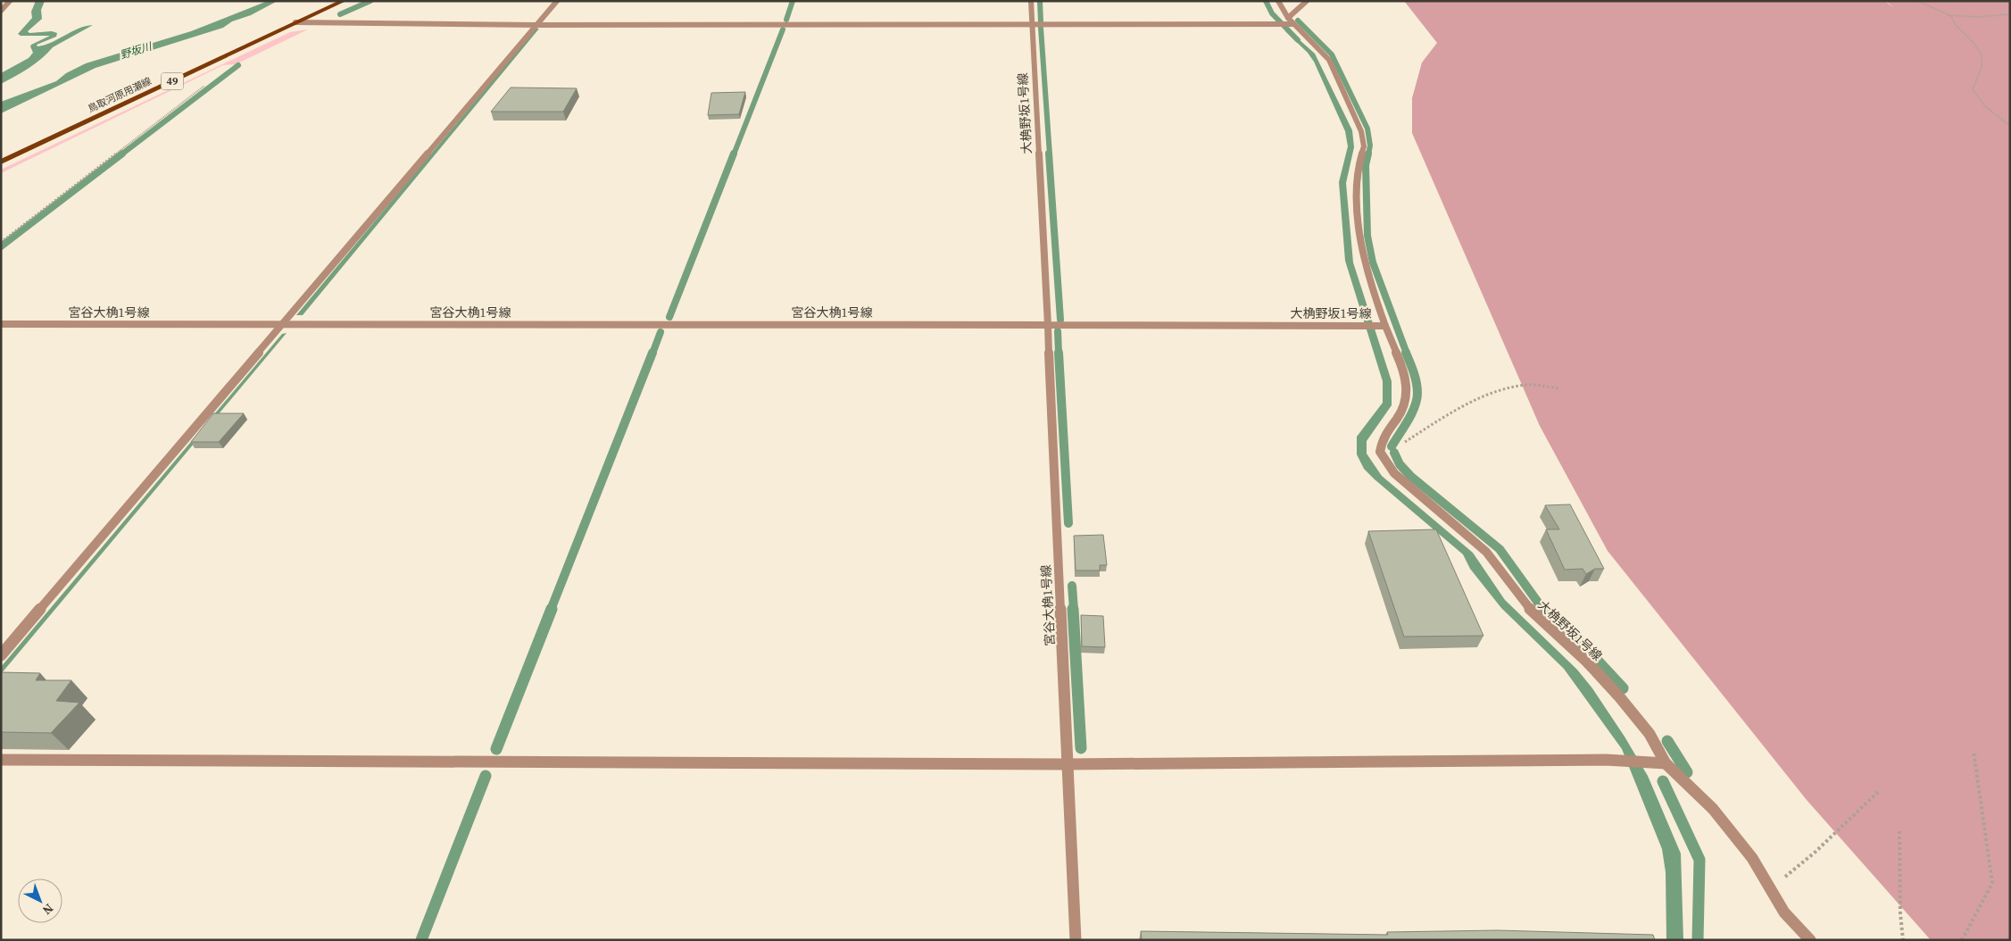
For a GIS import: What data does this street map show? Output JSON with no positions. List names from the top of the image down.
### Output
{
  "streets": {
    "main road": ["49", "鳥取河原用瀬線"],
    "street": ["大桷野坂1号線", "宮谷大桷1号線"]
  },
  "crossings": [
    ["大桷野坂1号線", "宮谷大桷1号線"]
  ],
  "water": ["野坂川"],
  "north": "bottom right"
}
